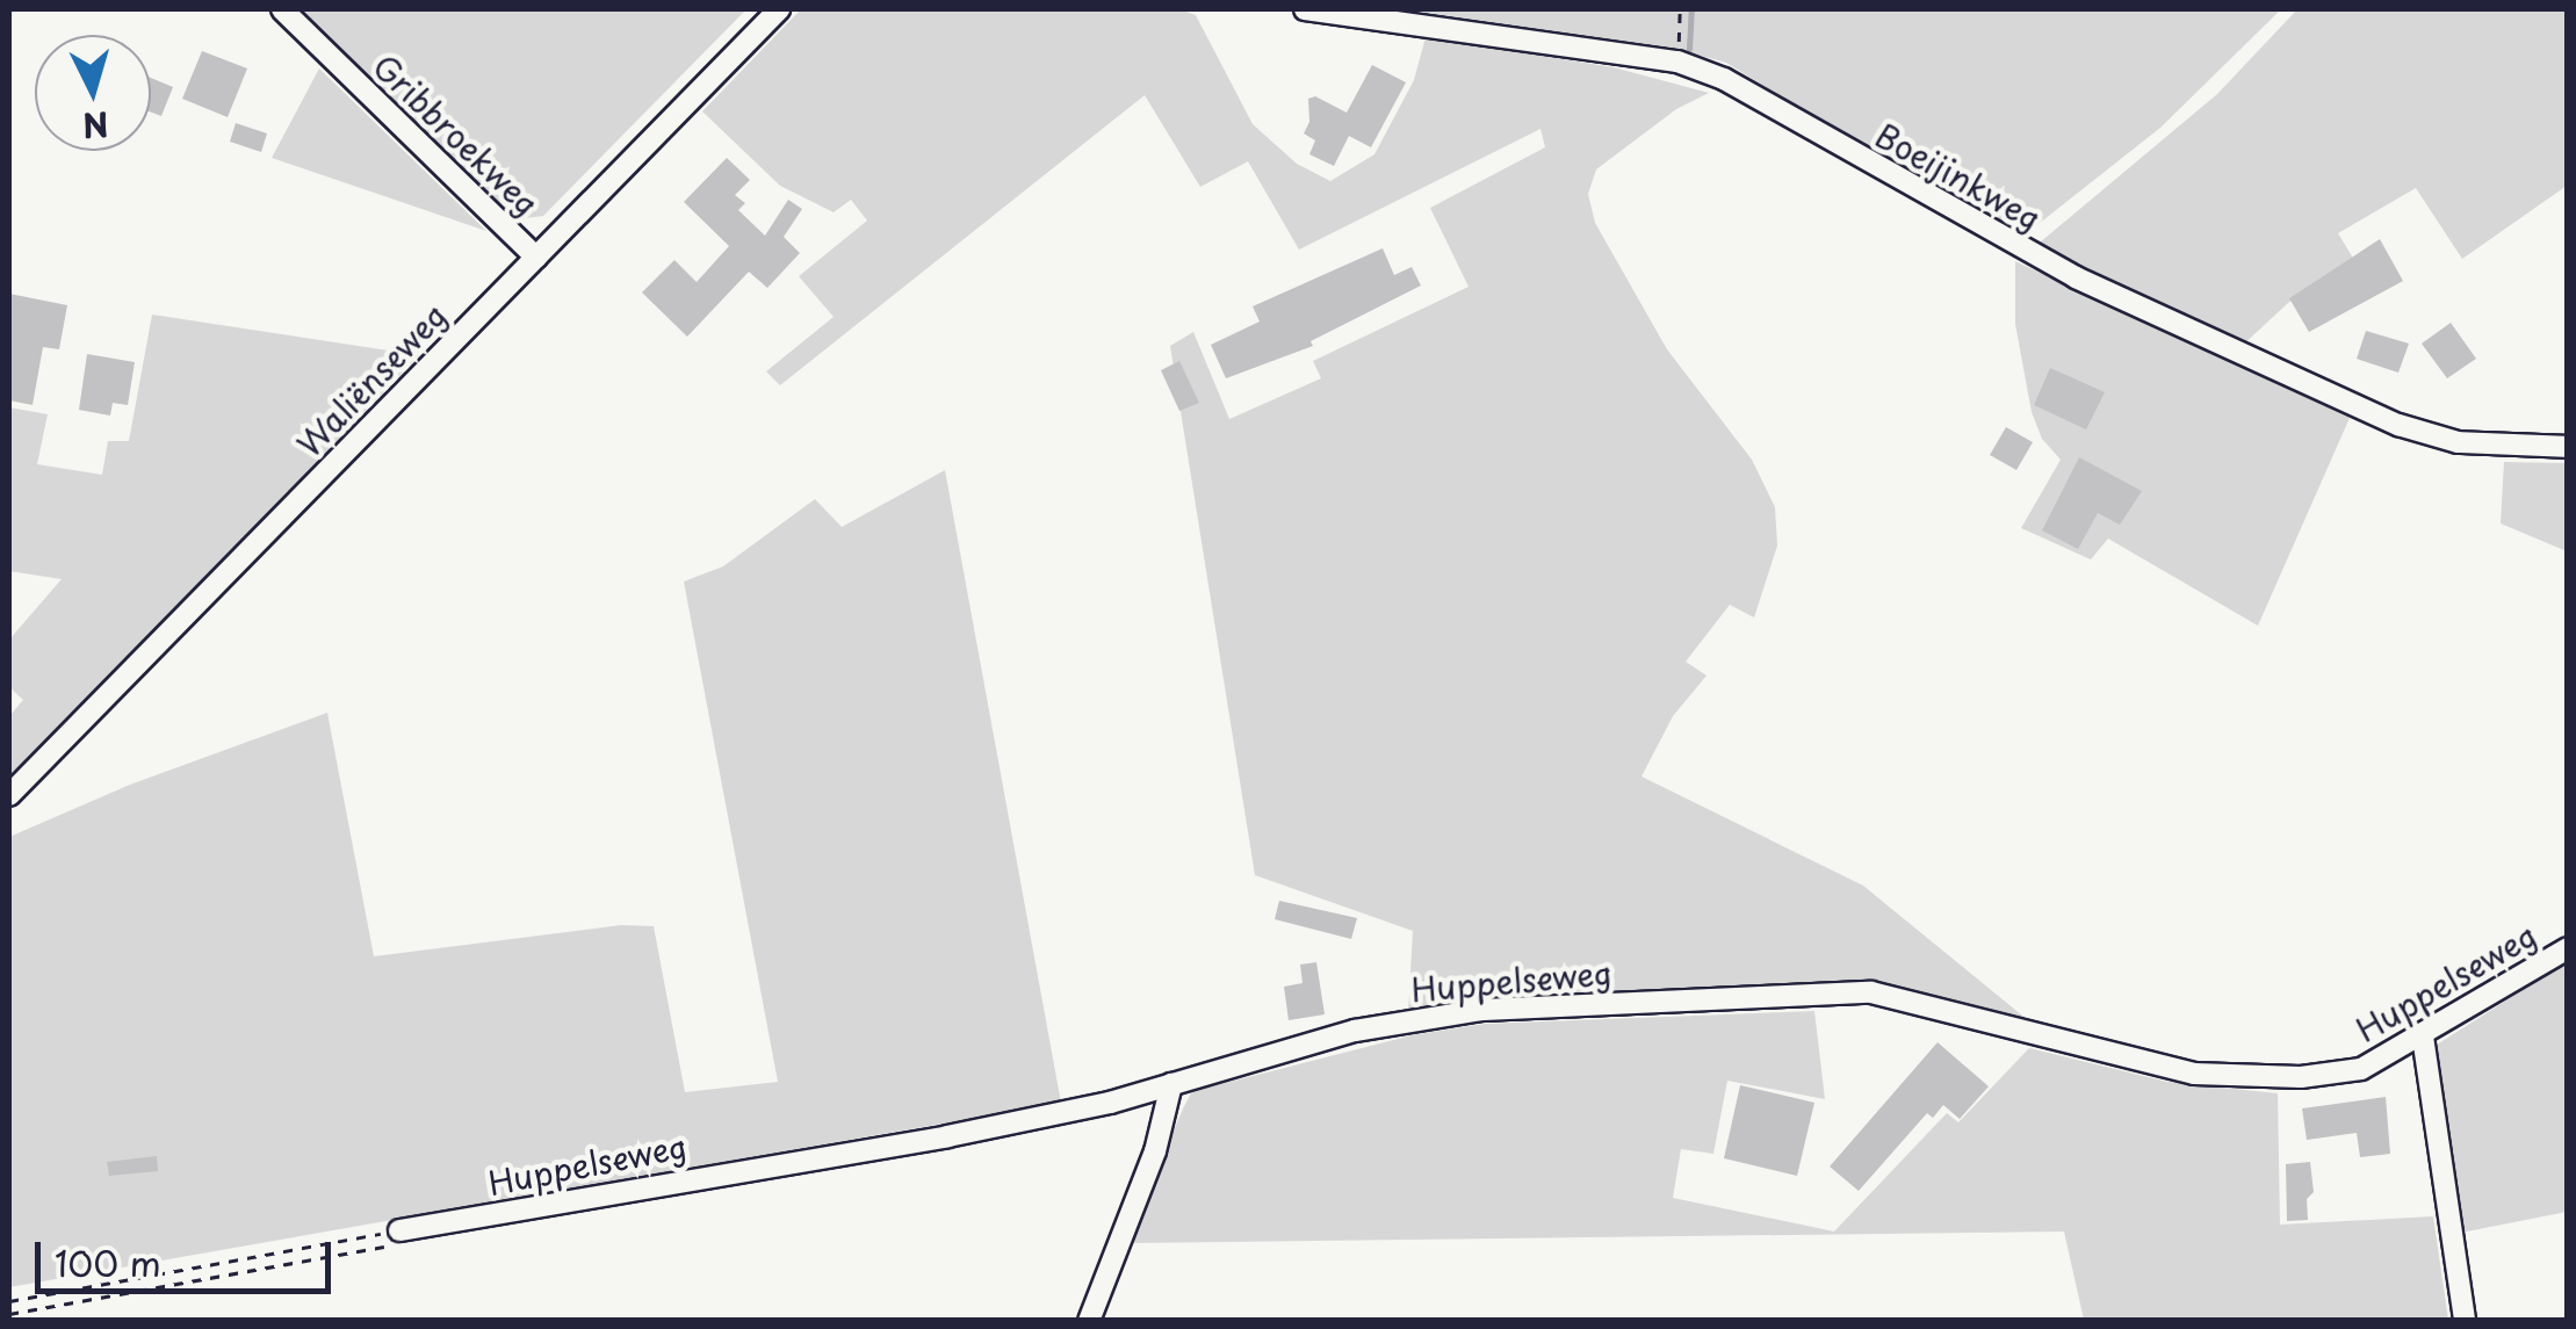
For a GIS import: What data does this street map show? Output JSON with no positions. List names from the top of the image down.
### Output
{
  "streets": {
    "street": [
      "Gribbroekweg",
      "Boeijinkweg",
      "Waliënseweg",
      "Huppelseweg"
    ]
  },
  "crossings": [
    ["Gribbroekweg", "Waliënseweg"]
  ],
  "scale_bar": "100 m",
  "north": "bottom"
}
